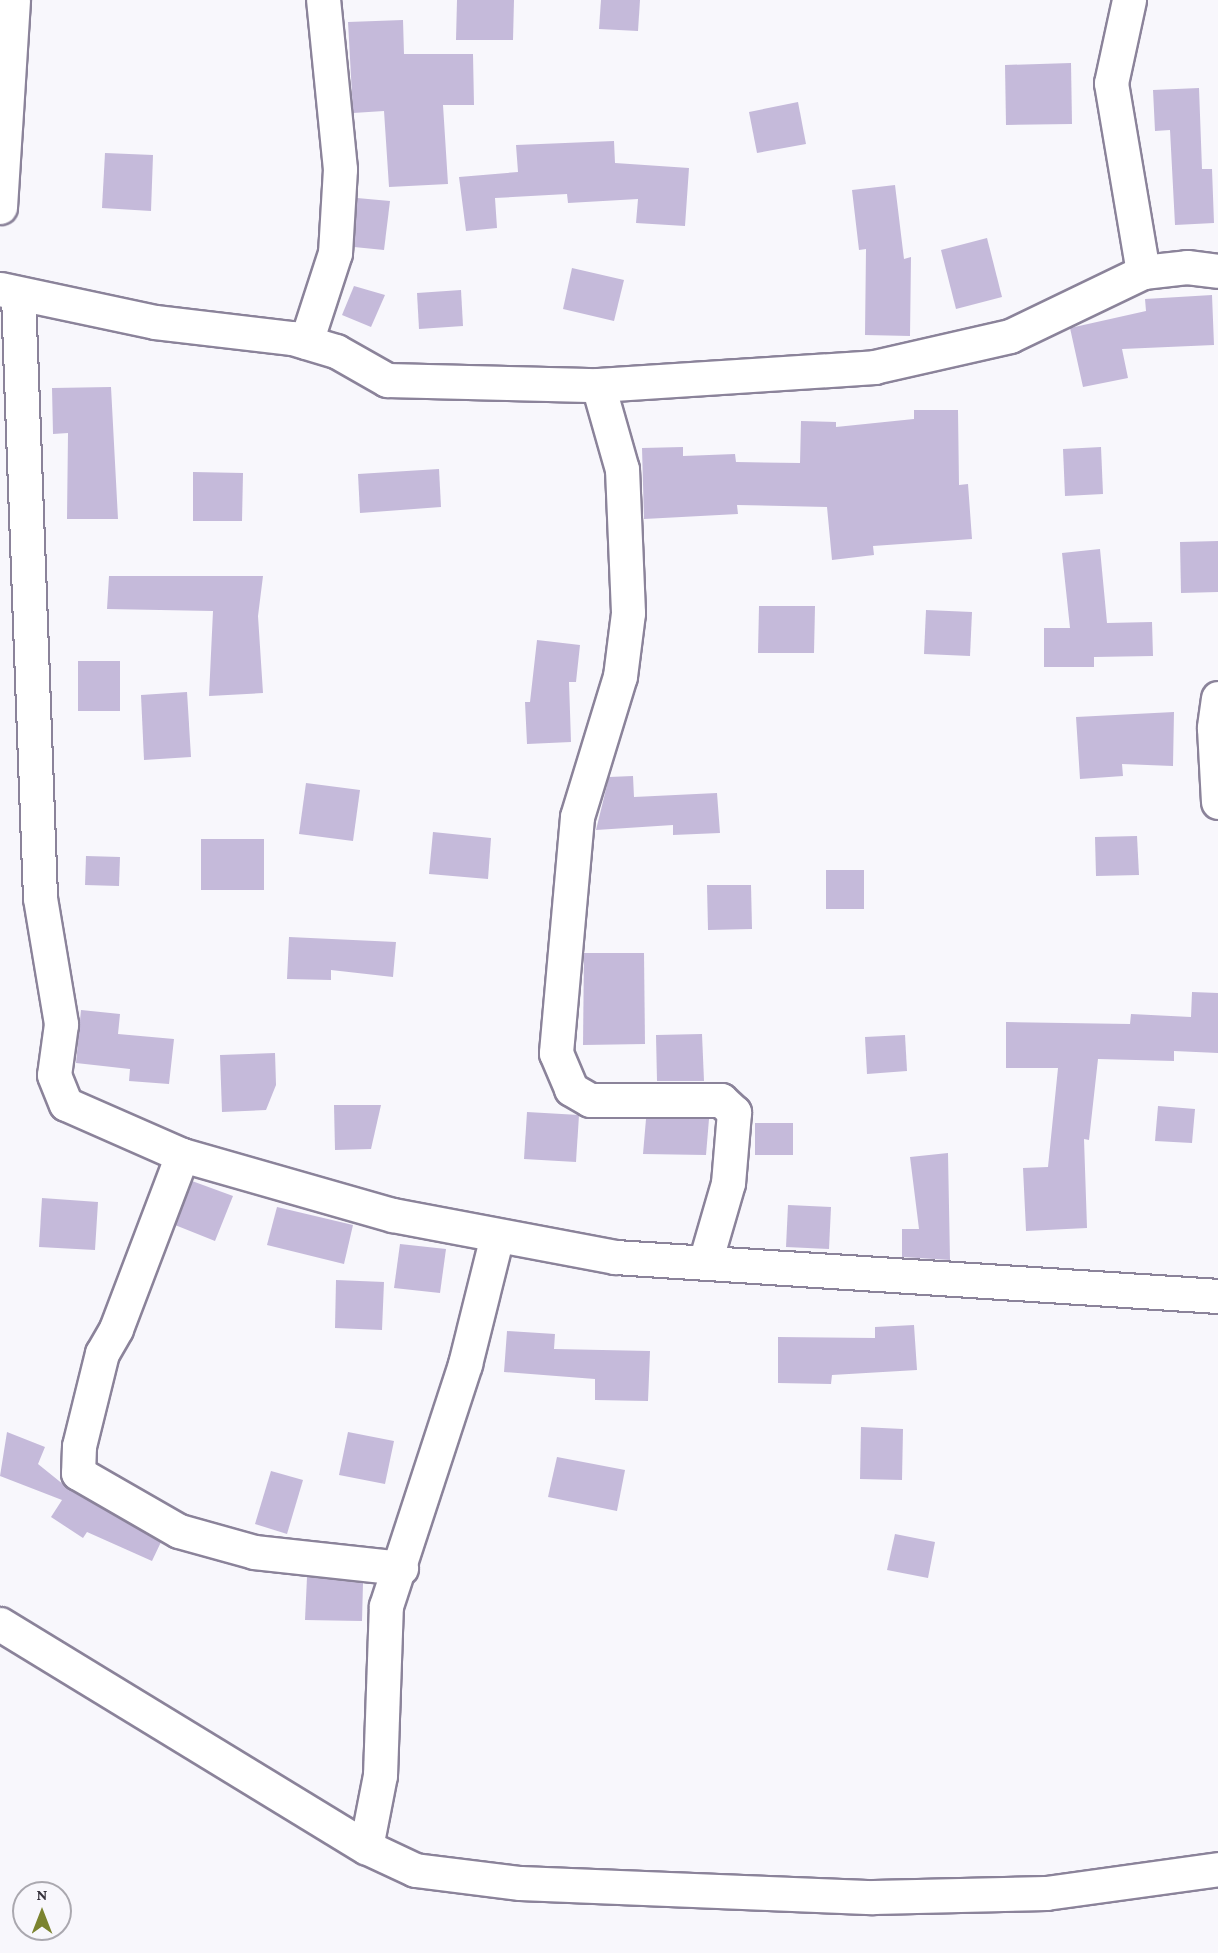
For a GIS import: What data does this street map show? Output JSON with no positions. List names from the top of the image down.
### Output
{
  "north": "top"
}
